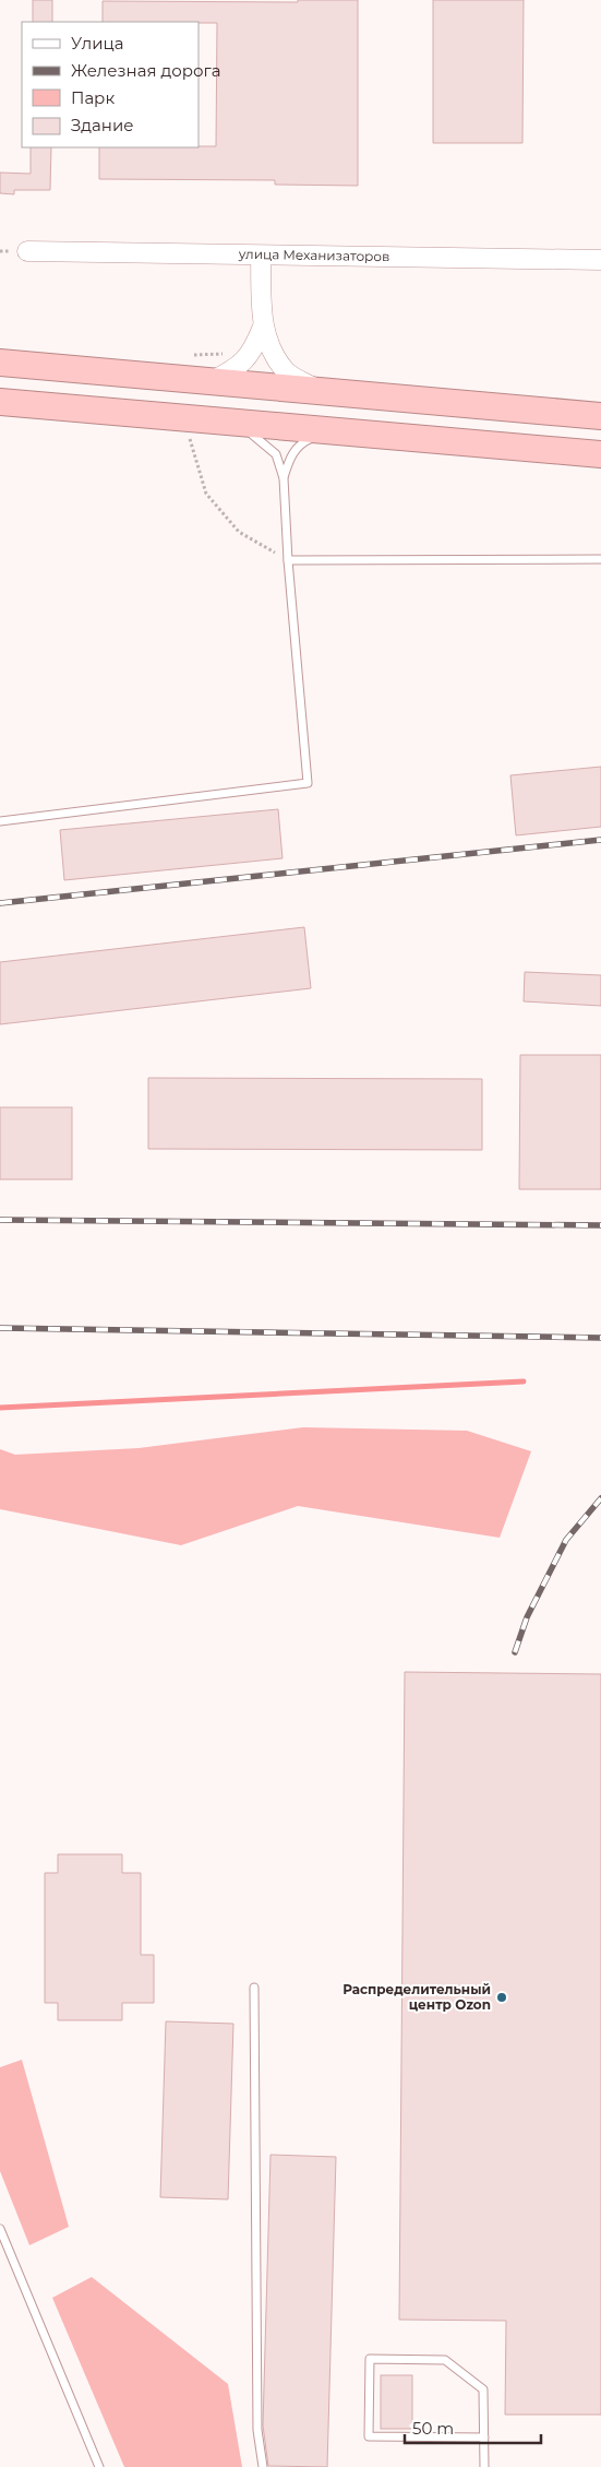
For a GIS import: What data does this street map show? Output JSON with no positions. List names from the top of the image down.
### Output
{
  "streets": {
    "street": ["улица Механизаторов"]
  },
  "places": ["Распределительный центр Ozon"],
  "legend": [
    "Улица",
    "Железная дорога",
    "Парк",
    "Здание"
  ],
  "scale_bar": "50 m"
}
